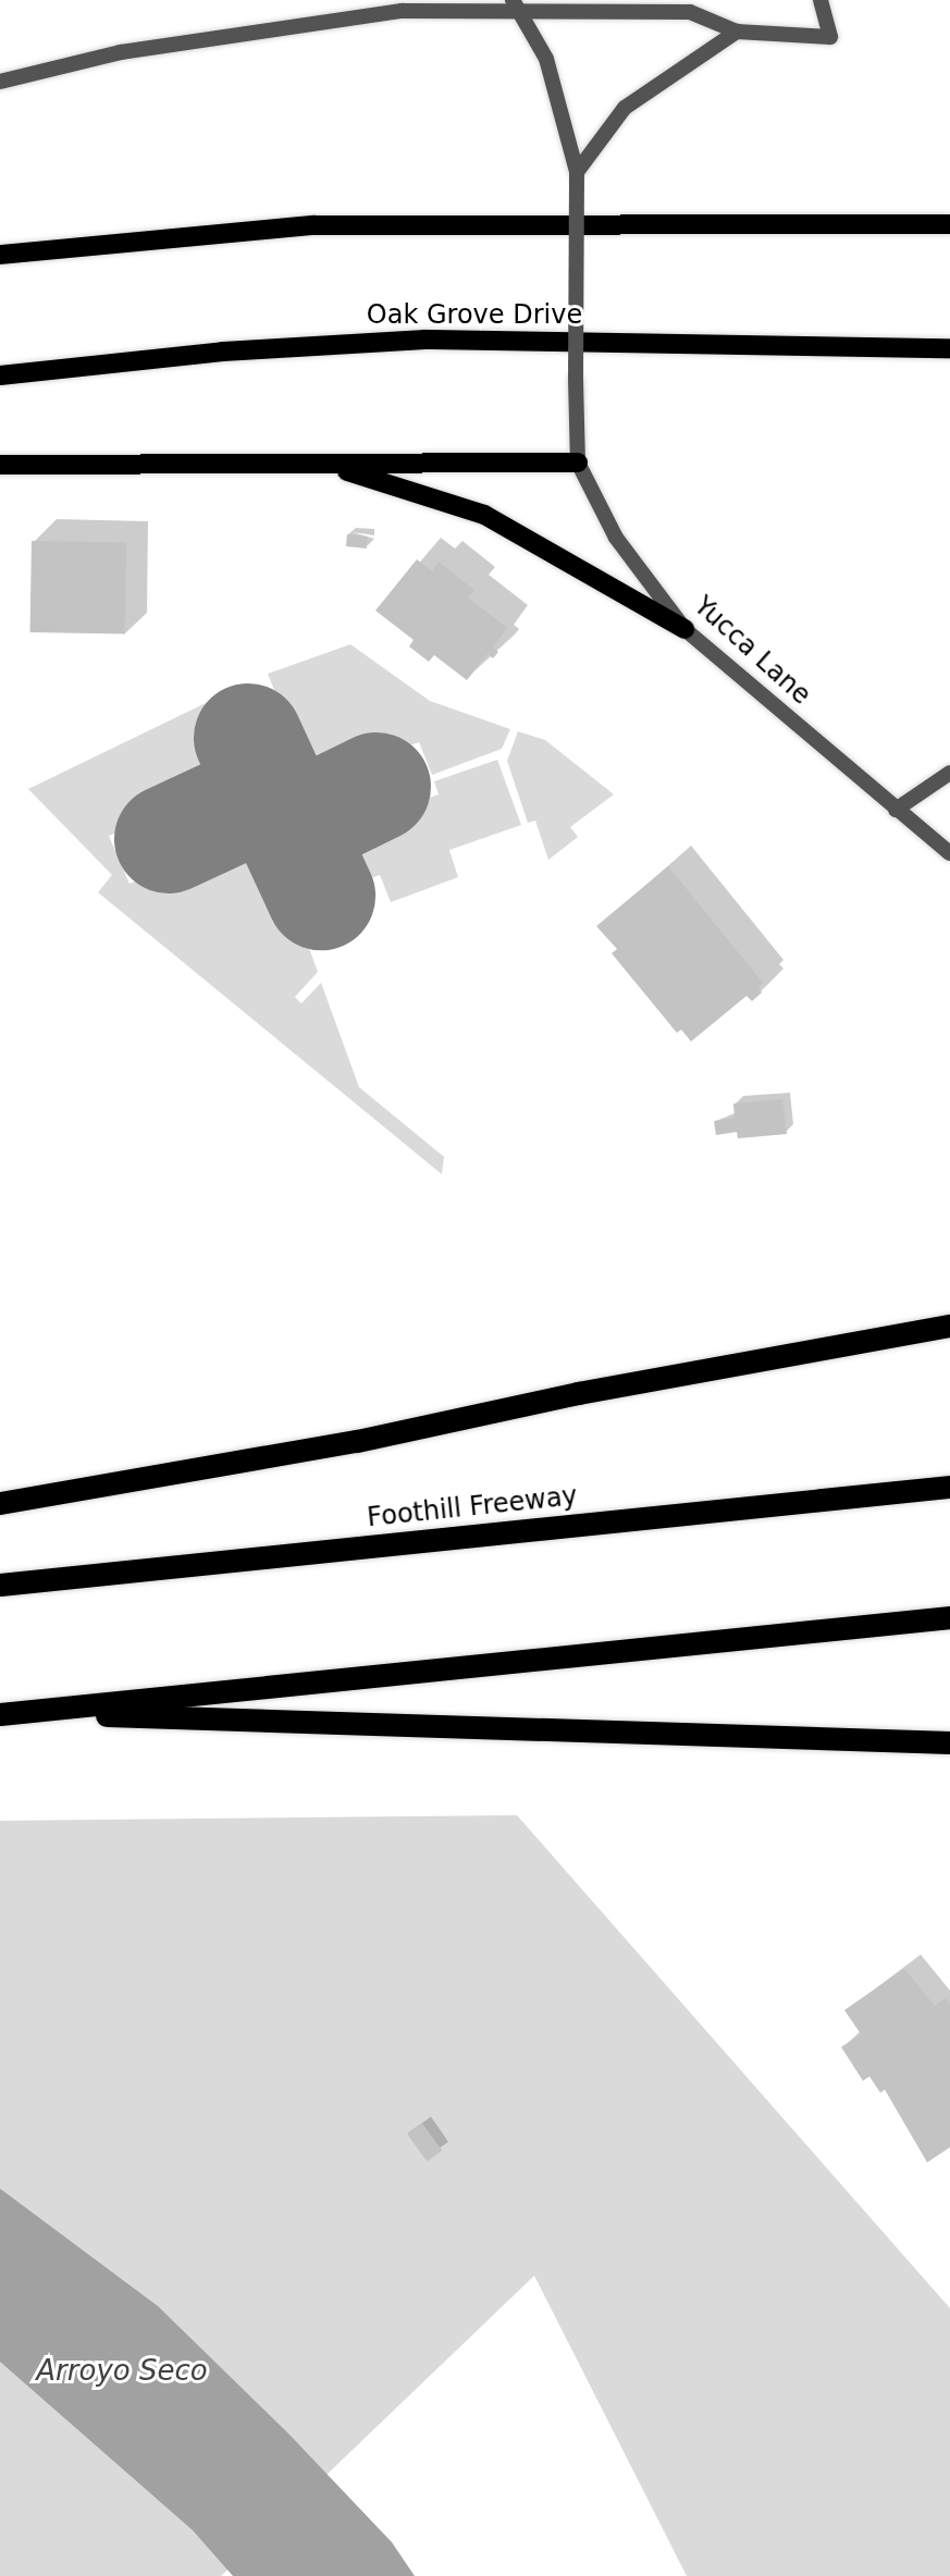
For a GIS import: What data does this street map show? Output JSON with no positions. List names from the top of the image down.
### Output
{
  "streets": {
    "highway": ["Foothill Freeway"],
    "main road": ["Oak Grove Drive"],
    "street": ["Yucca Lane"]
  },
  "water": ["Arroyo Seco"]
}
